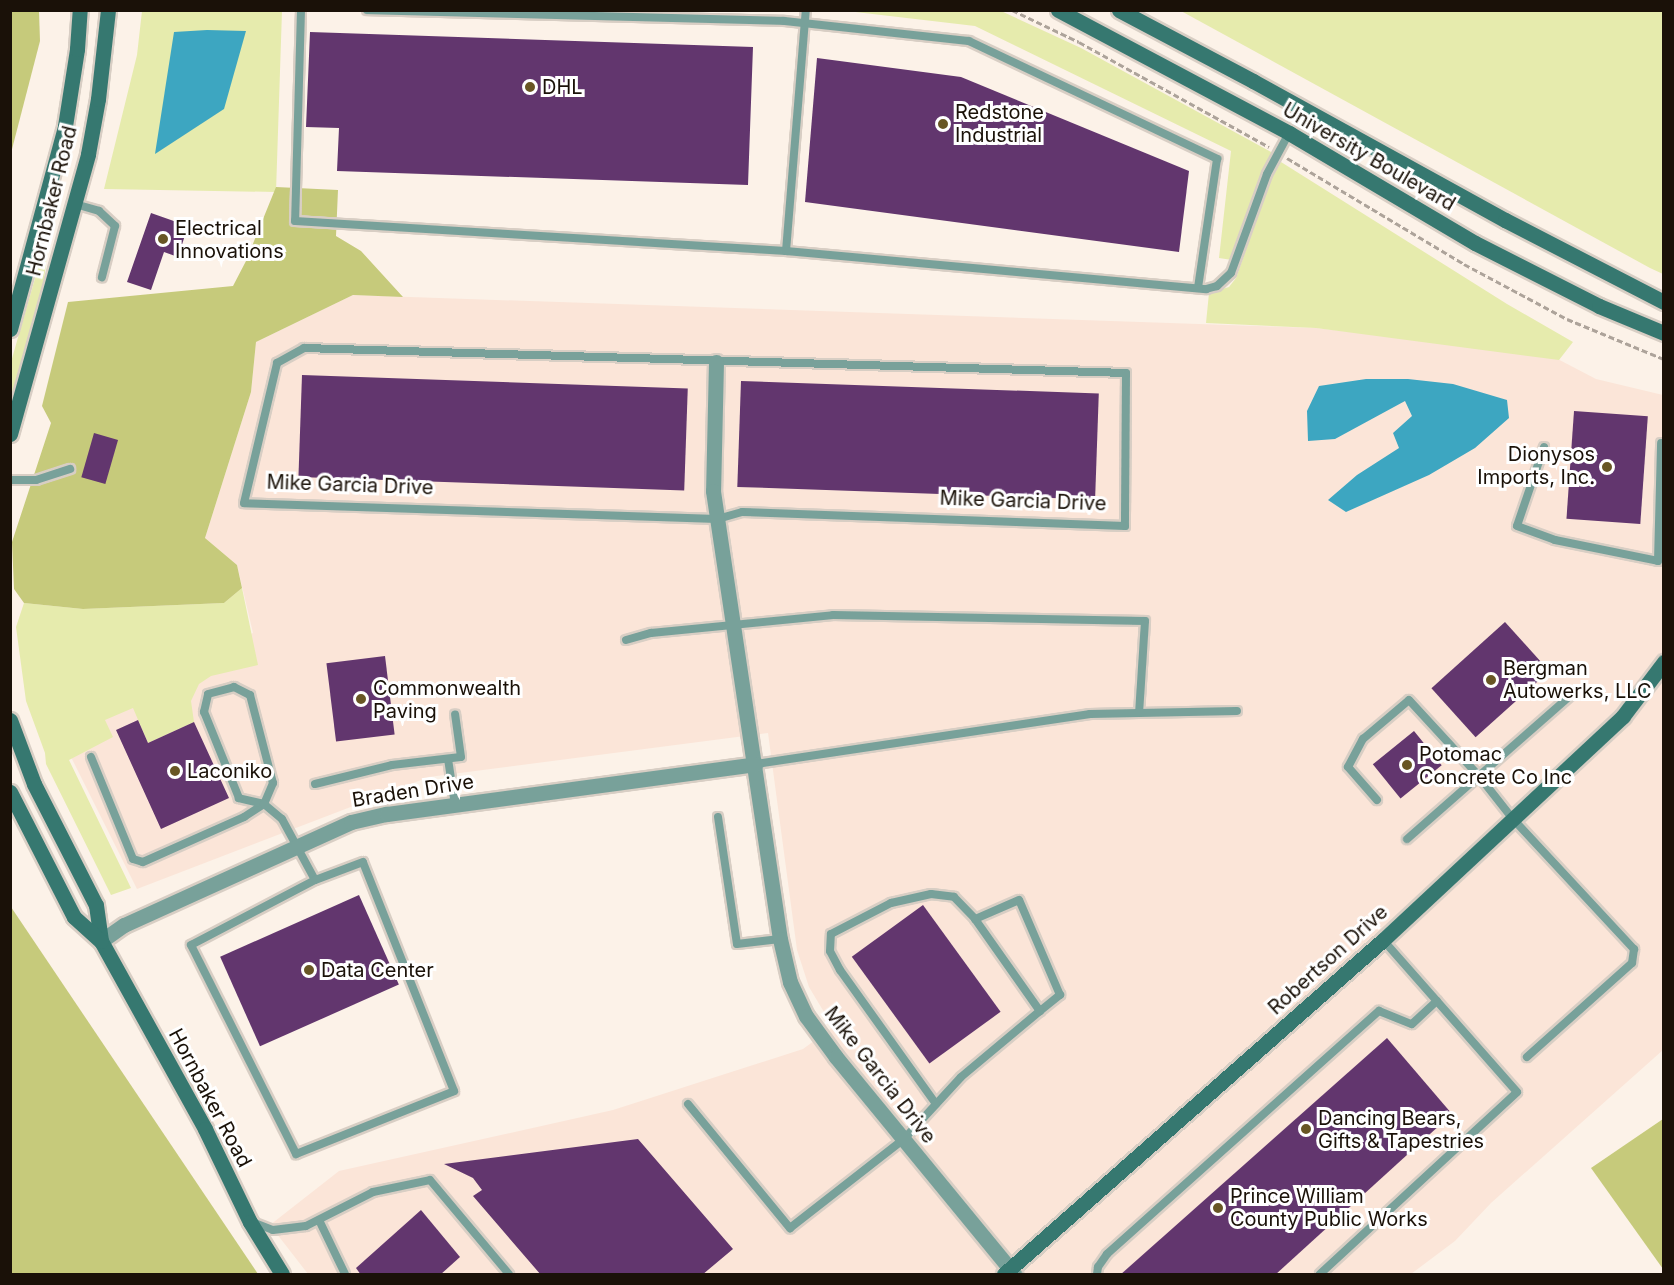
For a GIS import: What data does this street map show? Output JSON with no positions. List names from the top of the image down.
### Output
{
  "streets": {
    "main road": ["University Boulevard", "Hornbaker Road", "Robertson Drive"],
    "street": ["Mike Garcia Drive", "Braden Drive"]
  },
  "crossings": [
    ["Hornbaker Road", "Braden Drive"],
    ["Mike Garcia Drive", "Braden Drive"],
    ["Mike Garcia Drive", "Robertson Drive"]
  ],
  "places": [
    "DHL",
    "Redstone Industrial",
    "Electrical Innovations",
    "Dionysos Imports, Inc.",
    "Bergman Autowerks, LLC",
    "Commonwealth Paving",
    "Potomac Concrete Co Inc",
    "Laconiko",
    "Data Center",
    "Dancing Bears, Gifts & Tapestries",
    "Prince William County Public Works"
  ]
}
